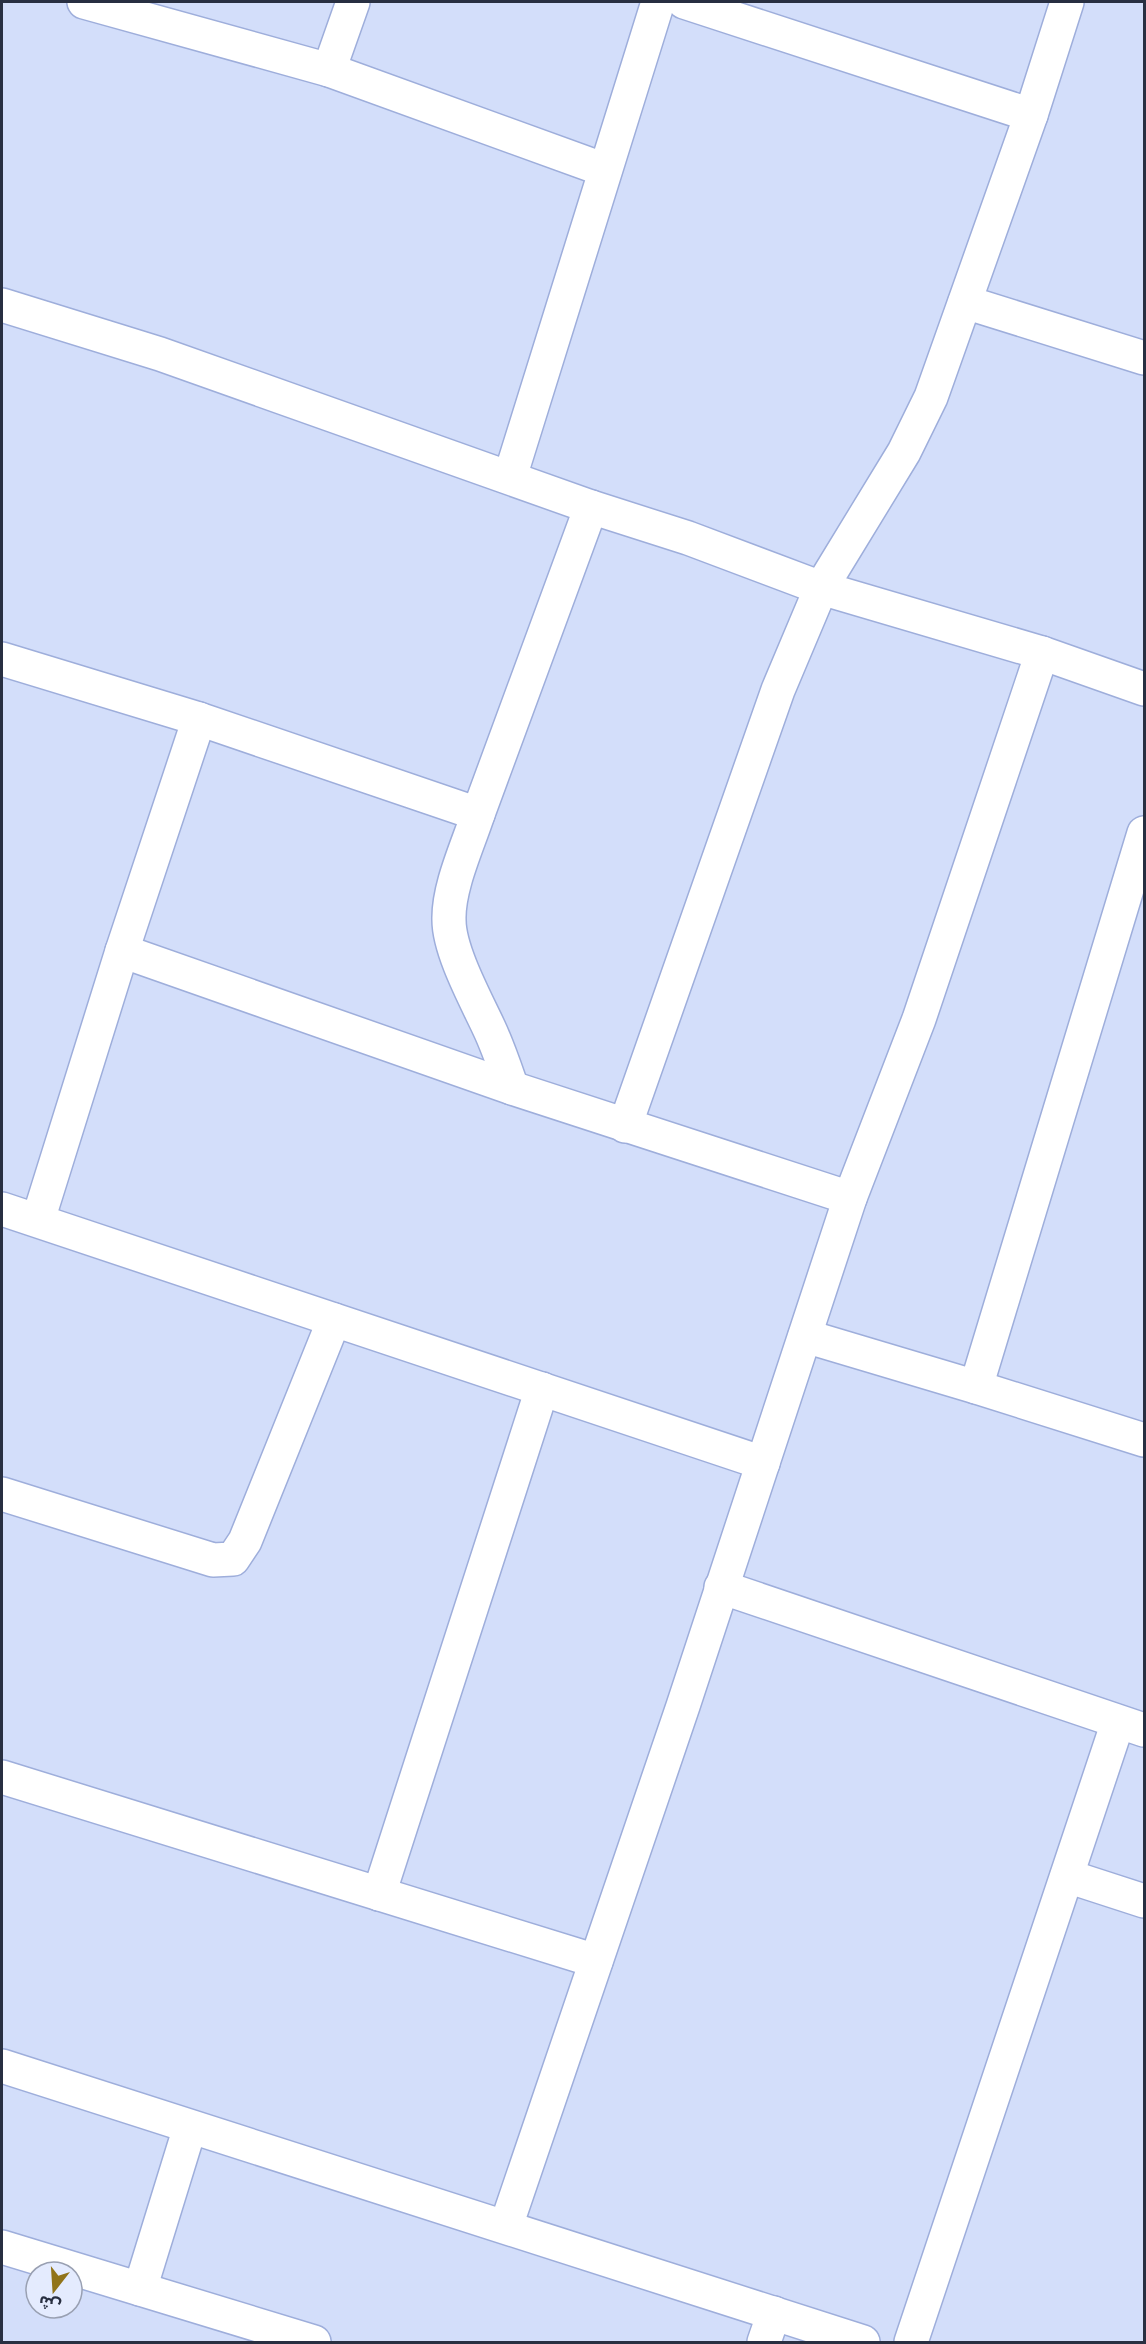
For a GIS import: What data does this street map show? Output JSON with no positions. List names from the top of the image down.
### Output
{
  "north": "bottom"
}
